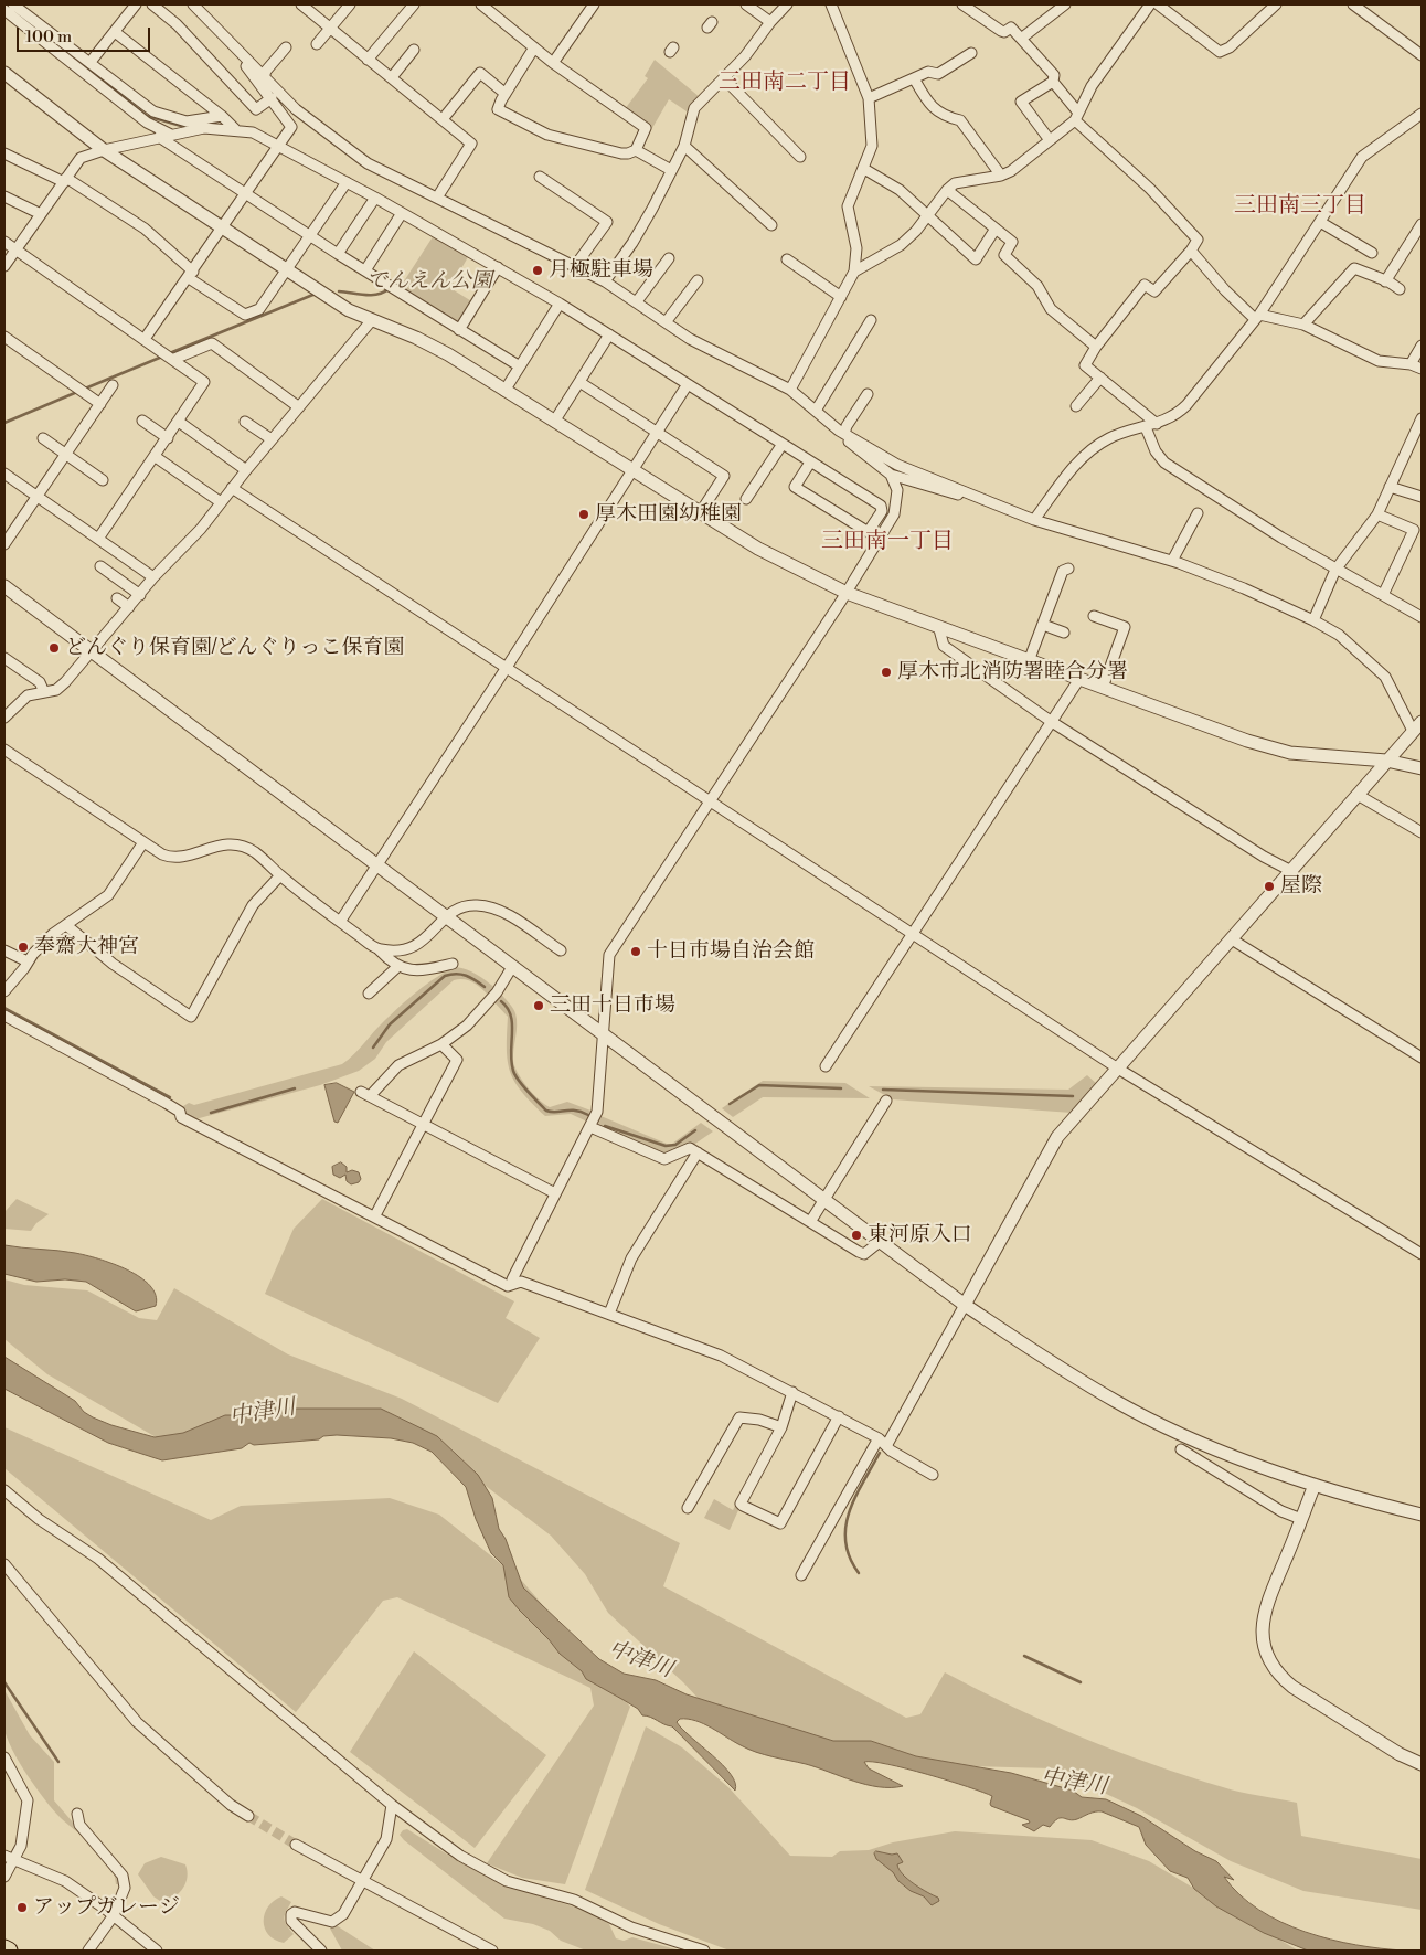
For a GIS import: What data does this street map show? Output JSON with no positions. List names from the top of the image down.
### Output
{
  "districts": ["三田南二丁目", "三田南三丁目", "三田南一丁目"],
  "water": ["中津川"],
  "parks": ["でんえん公園"],
  "places": [
    "月極駐車場",
    "厚木田園幼稚園",
    "どんぐり保育園/どんぐりっこ保育園",
    "厚木市北消防署睦合分署",
    "屋際",
    "奉齋大神宮",
    "十日市場自治会館",
    "三田十日市場",
    "東河原入口",
    "アップガレージ"
  ],
  "scale_bar": "100 m"
}
